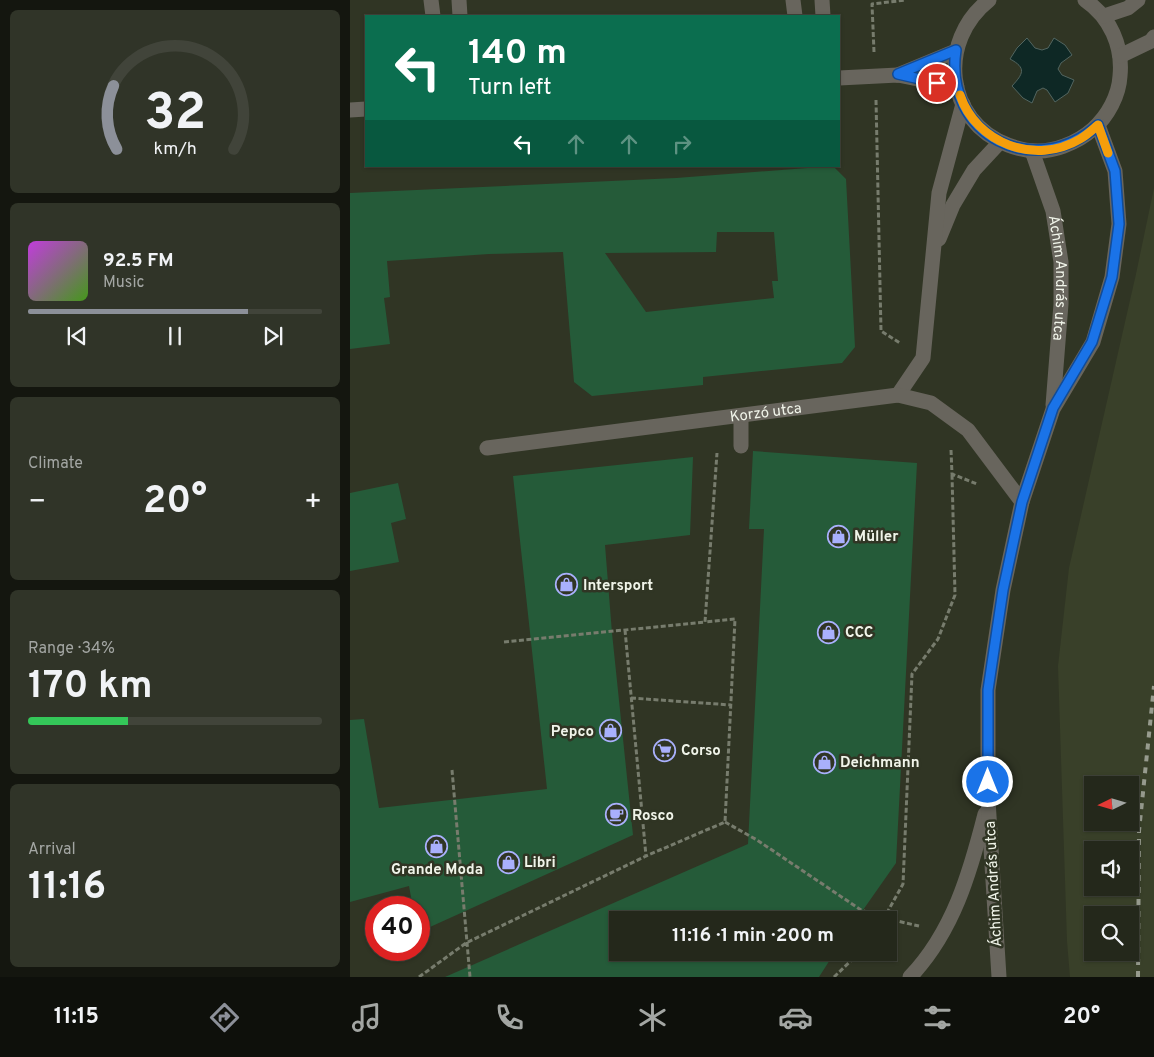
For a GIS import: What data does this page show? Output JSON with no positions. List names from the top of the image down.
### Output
{
  "streets": {
    "street": ["Áchim András utca", "Korzó utca"]
  },
  "places": {
    "shop": [
      "Müller",
      "Intersport",
      "CCC",
      "Pepco",
      "Deichmann",
      "Grande Moda",
      "Libri"
    ],
    "supermarket": ["Corso"],
    "cafe": ["Rosco"]
  },
  "north": "left",
  "page": {
    "turn": ["140 m", "Turn left"],
    "song": ["92.5 FM", "Music"],
    "tile": [
      "Climate",
      ["Range · 34%", "170 km"],
      ["Arrival", "11:16"]
    ],
    "heat": ["−", "20°", "+"],
    "limit": "40",
    "trip": "11:16 · 1 min · 200 m",
    "tabs": ["11:15", "20°"],
    "gauge": ["32", "km/h"]
  }
}
